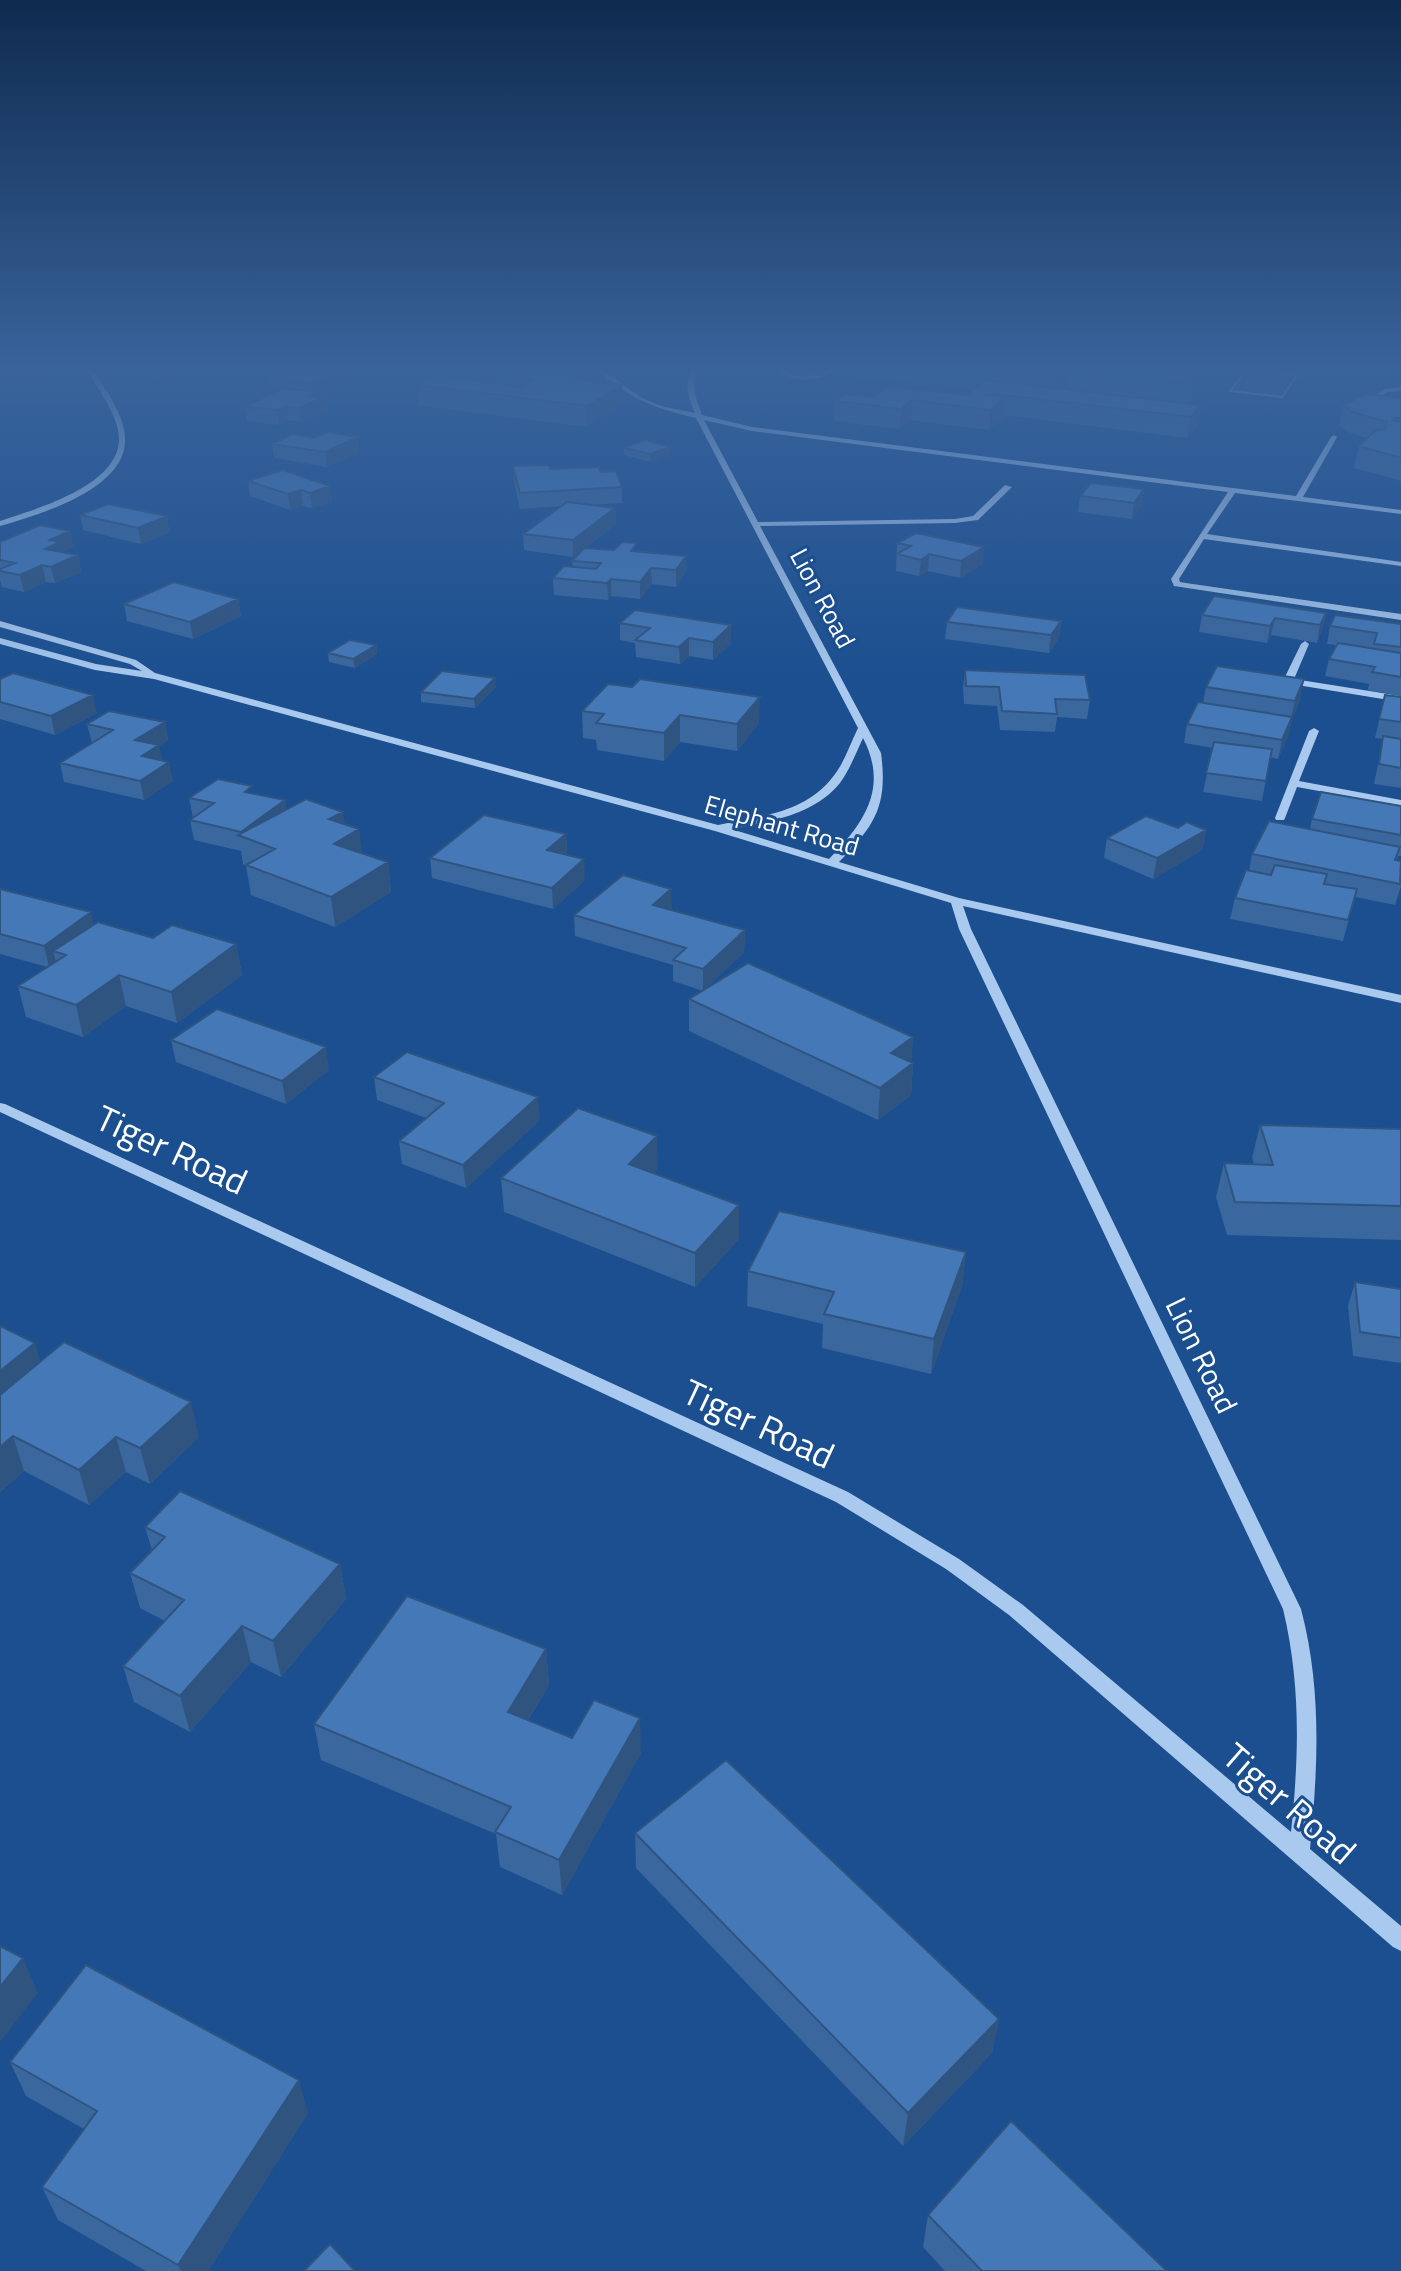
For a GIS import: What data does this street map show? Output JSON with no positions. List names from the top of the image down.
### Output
{
  "streets": {
    "street": ["Lion Road", "Elephant Road", "Tiger Road"]
  },
  "crossings": [
    ["Lion Road", "Elephant Road"],
    ["Lion Road", "Tiger Road"]
  ]
}
